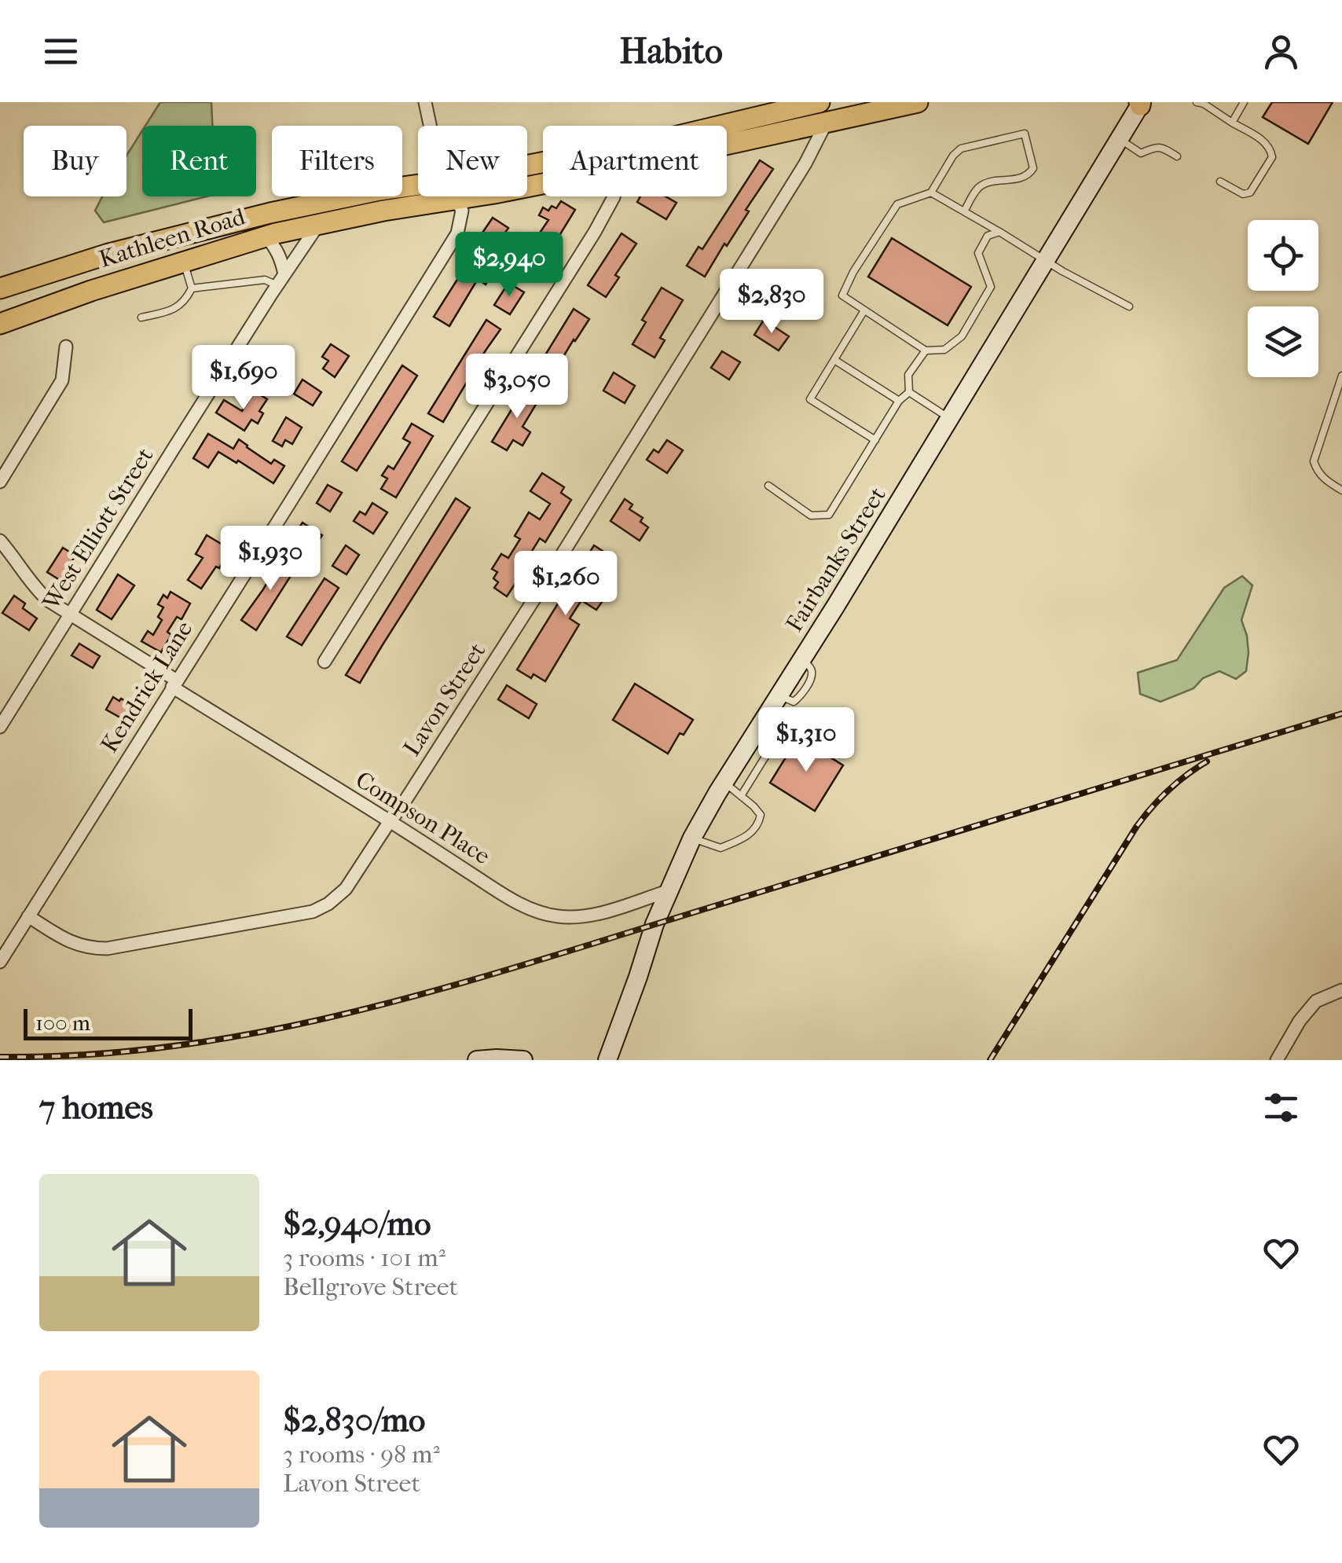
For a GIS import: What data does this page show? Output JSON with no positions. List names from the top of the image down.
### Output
{
  "streets": {
    "main road": ["Kathleen Road"],
    "street": [
      "West Elliott Street",
      "Fairbanks Street",
      "Kendrick Lane",
      "Lavon Street",
      "Compson Place"
    ]
  },
  "crossings": [
    ["Kathleen Road", "West Elliott Street"],
    ["Kathleen Road", "Lavon Street"],
    ["West Elliott Street", "Compson Place"],
    ["Fairbanks Street", "Compson Place"],
    ["Kendrick Lane", "Lavon Street"],
    ["Kendrick Lane", "Compson Place"],
    ["Lavon Street", "Compson Place"]
  ],
  "scale_bar": "100 m",
  "page": {
    "header": "Habito",
    "chip": [
      "Buy",
      "Rent",
      "Filters",
      "New",
      "Apartment"
    ],
    "price": [
      "$2,940",
      "$2,830",
      "$1,690",
      "$3,050",
      "$1,930",
      "$1,260",
      "$1,310"
    ],
    "scale": "100 m",
    "heading": "7 homes",
    "list": [
      {
        "name": "$2,940/mo",
        "note": "3 rooms · 101 m² · Bellgrove Street"
      },
      {
        "name": "$2,830/mo",
        "note": "3 rooms · 98 m² · Lavon Street"
      }
    ]
  }
}
